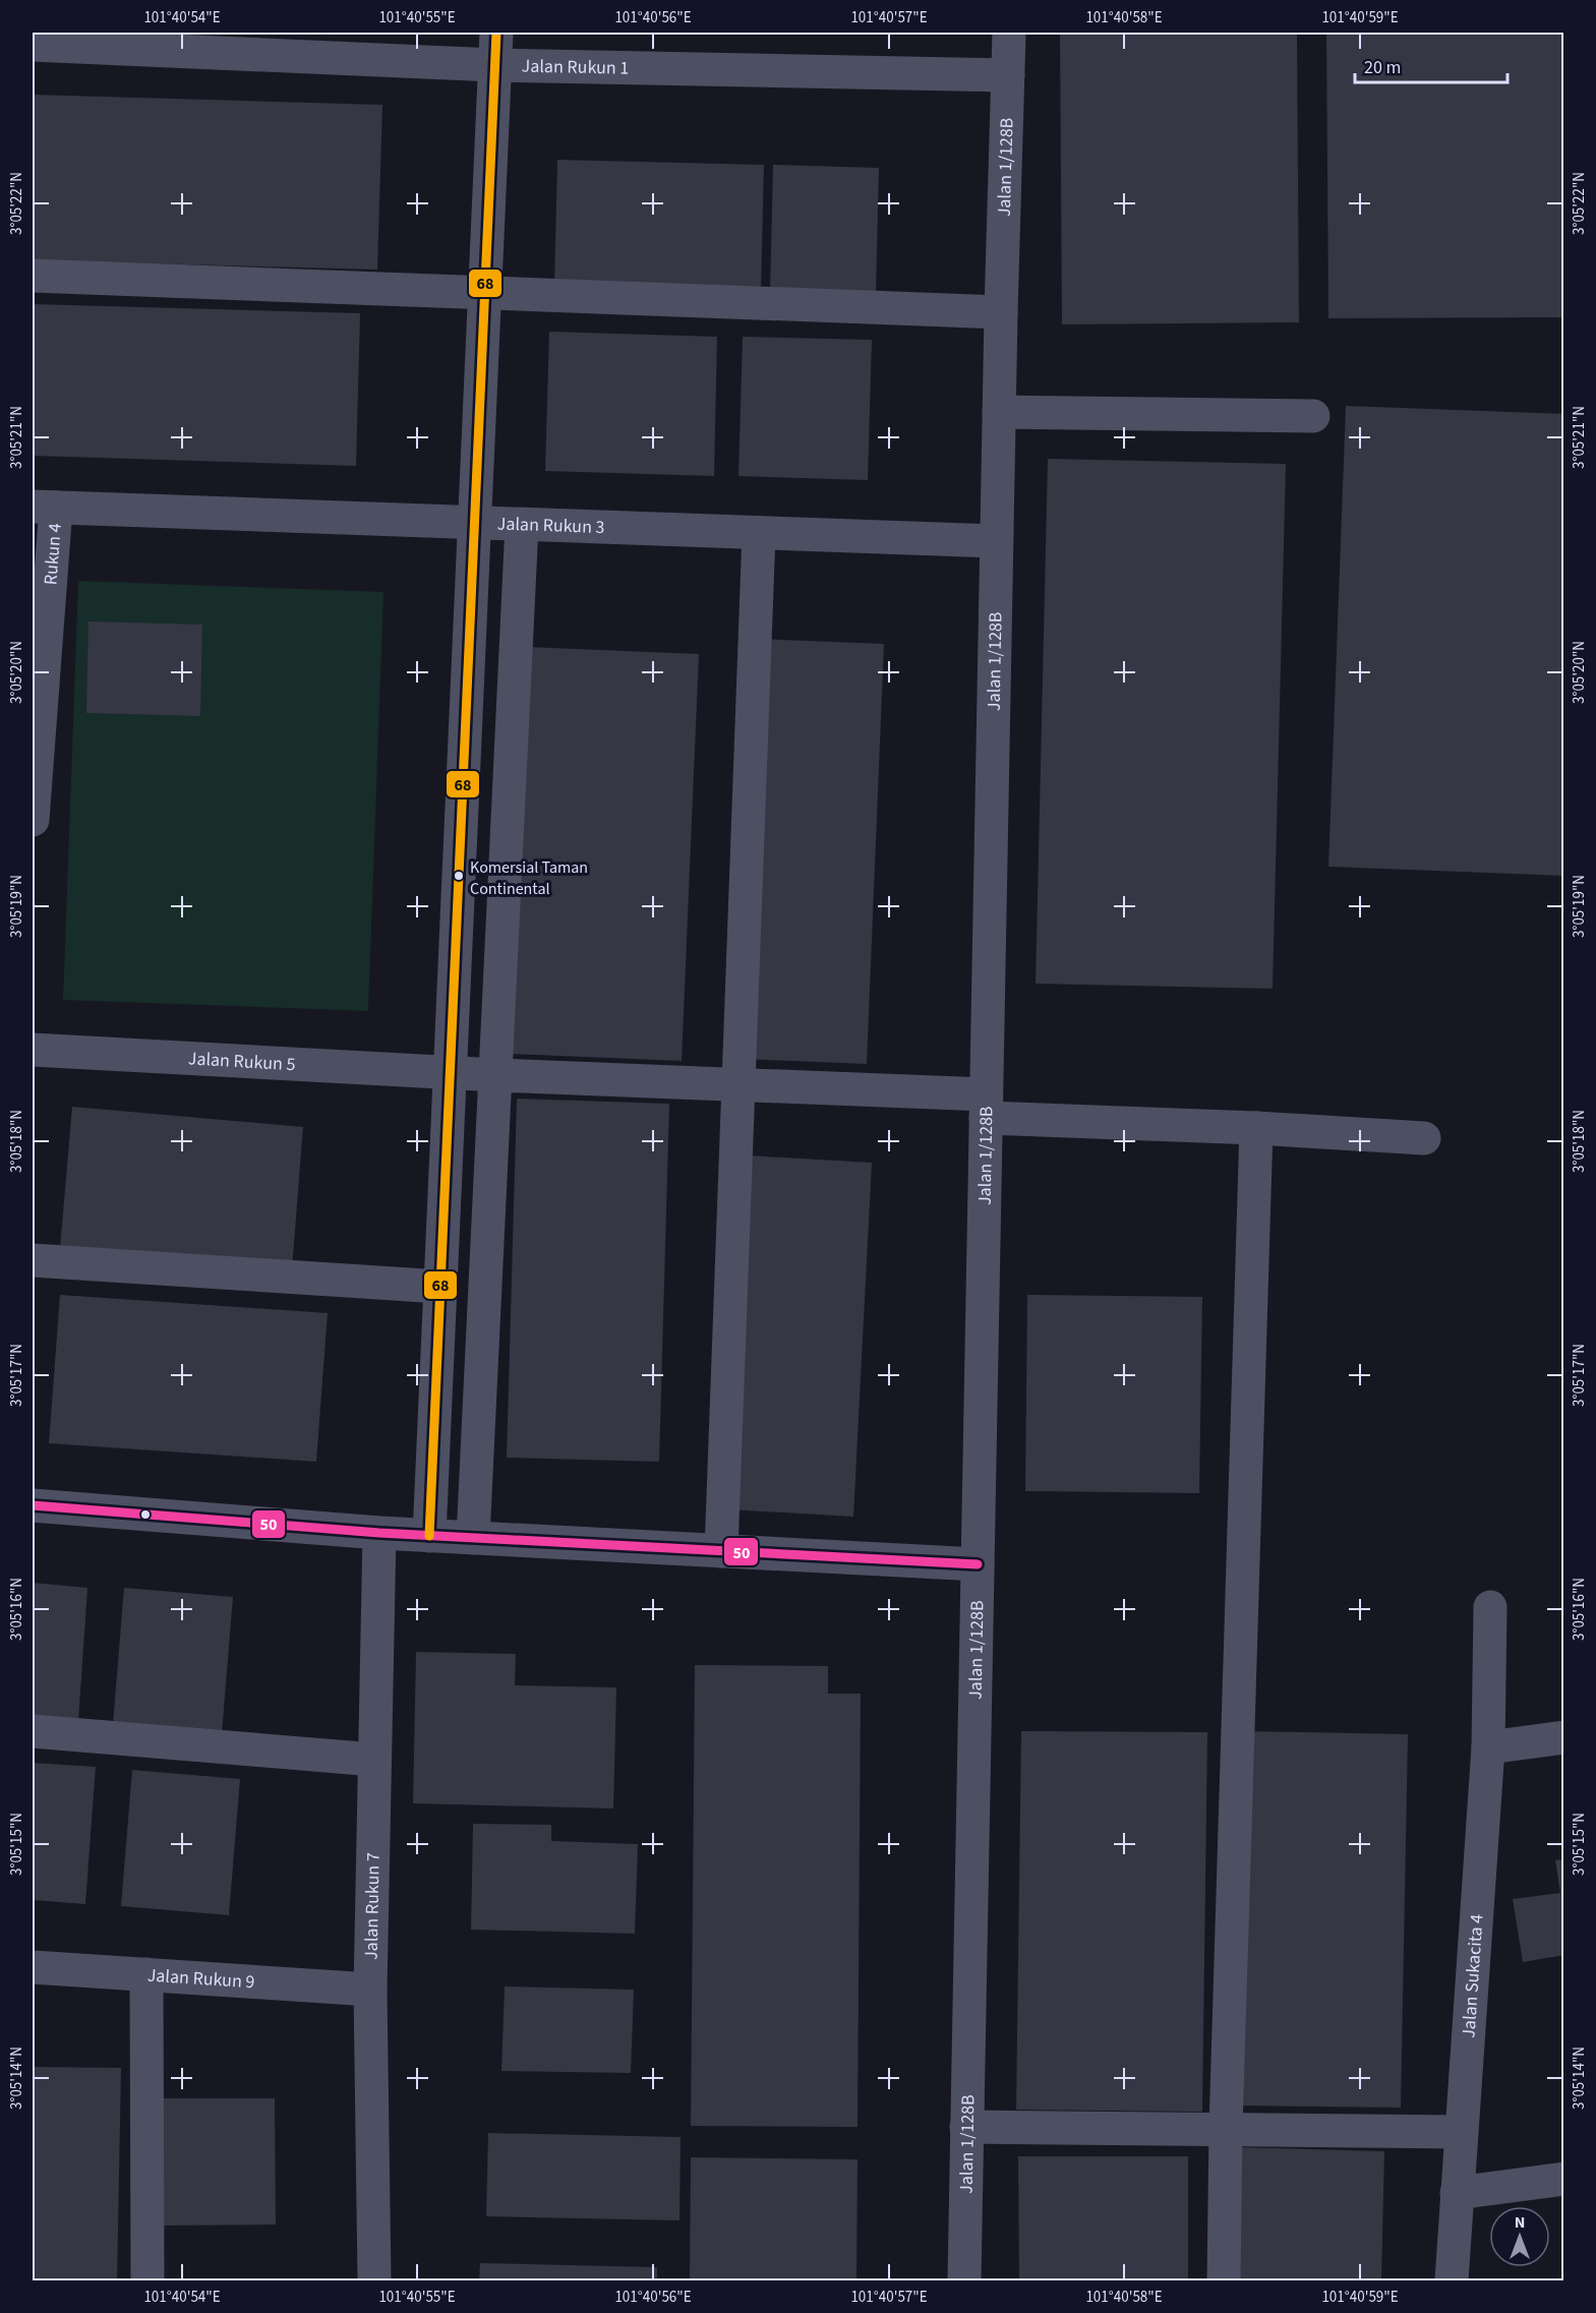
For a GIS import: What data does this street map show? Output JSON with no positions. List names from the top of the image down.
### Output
{
  "streets": {
    "street": [
      "Jalan Rukun 1",
      "Jalan 1/128B",
      "Jalan Rukun 3",
      "Rukun 4",
      "Jalan Rukun 5",
      "Jalan Rukun 7",
      "Jalan Sukacita 4",
      "Jalan Rukun 9"
    ]
  },
  "crossings": [
    ["Jalan Rukun 1", "Jalan 1/128B"],
    ["Jalan 1/128B", "Jalan Rukun 3"],
    ["Jalan 1/128B", "Jalan Rukun 5"],
    ["Jalan Rukun 3", "Rukun 4"],
    ["Jalan Rukun 7", "Jalan Rukun 9"]
  ],
  "places": ["Komersial Taman Continental"],
  "lines": ["transit line 68", "transit line 50"],
  "scale_bar": "20 m",
  "north": "top",
  "coordinates": [
    "101°40'54\"E",
    "101°40'55\"E",
    "101°40'56\"E",
    "101°40'57\"E",
    "101°40'58\"E",
    "101°40'59\"E",
    "3°05'22\"N",
    "3°05'21\"N",
    "3°05'20\"N",
    "3°05'19\"N",
    "3°05'18\"N",
    "3°05'17\"N",
    "3°05'16\"N",
    "3°05'15\"N",
    "3°05'14\"N"
  ]
}
